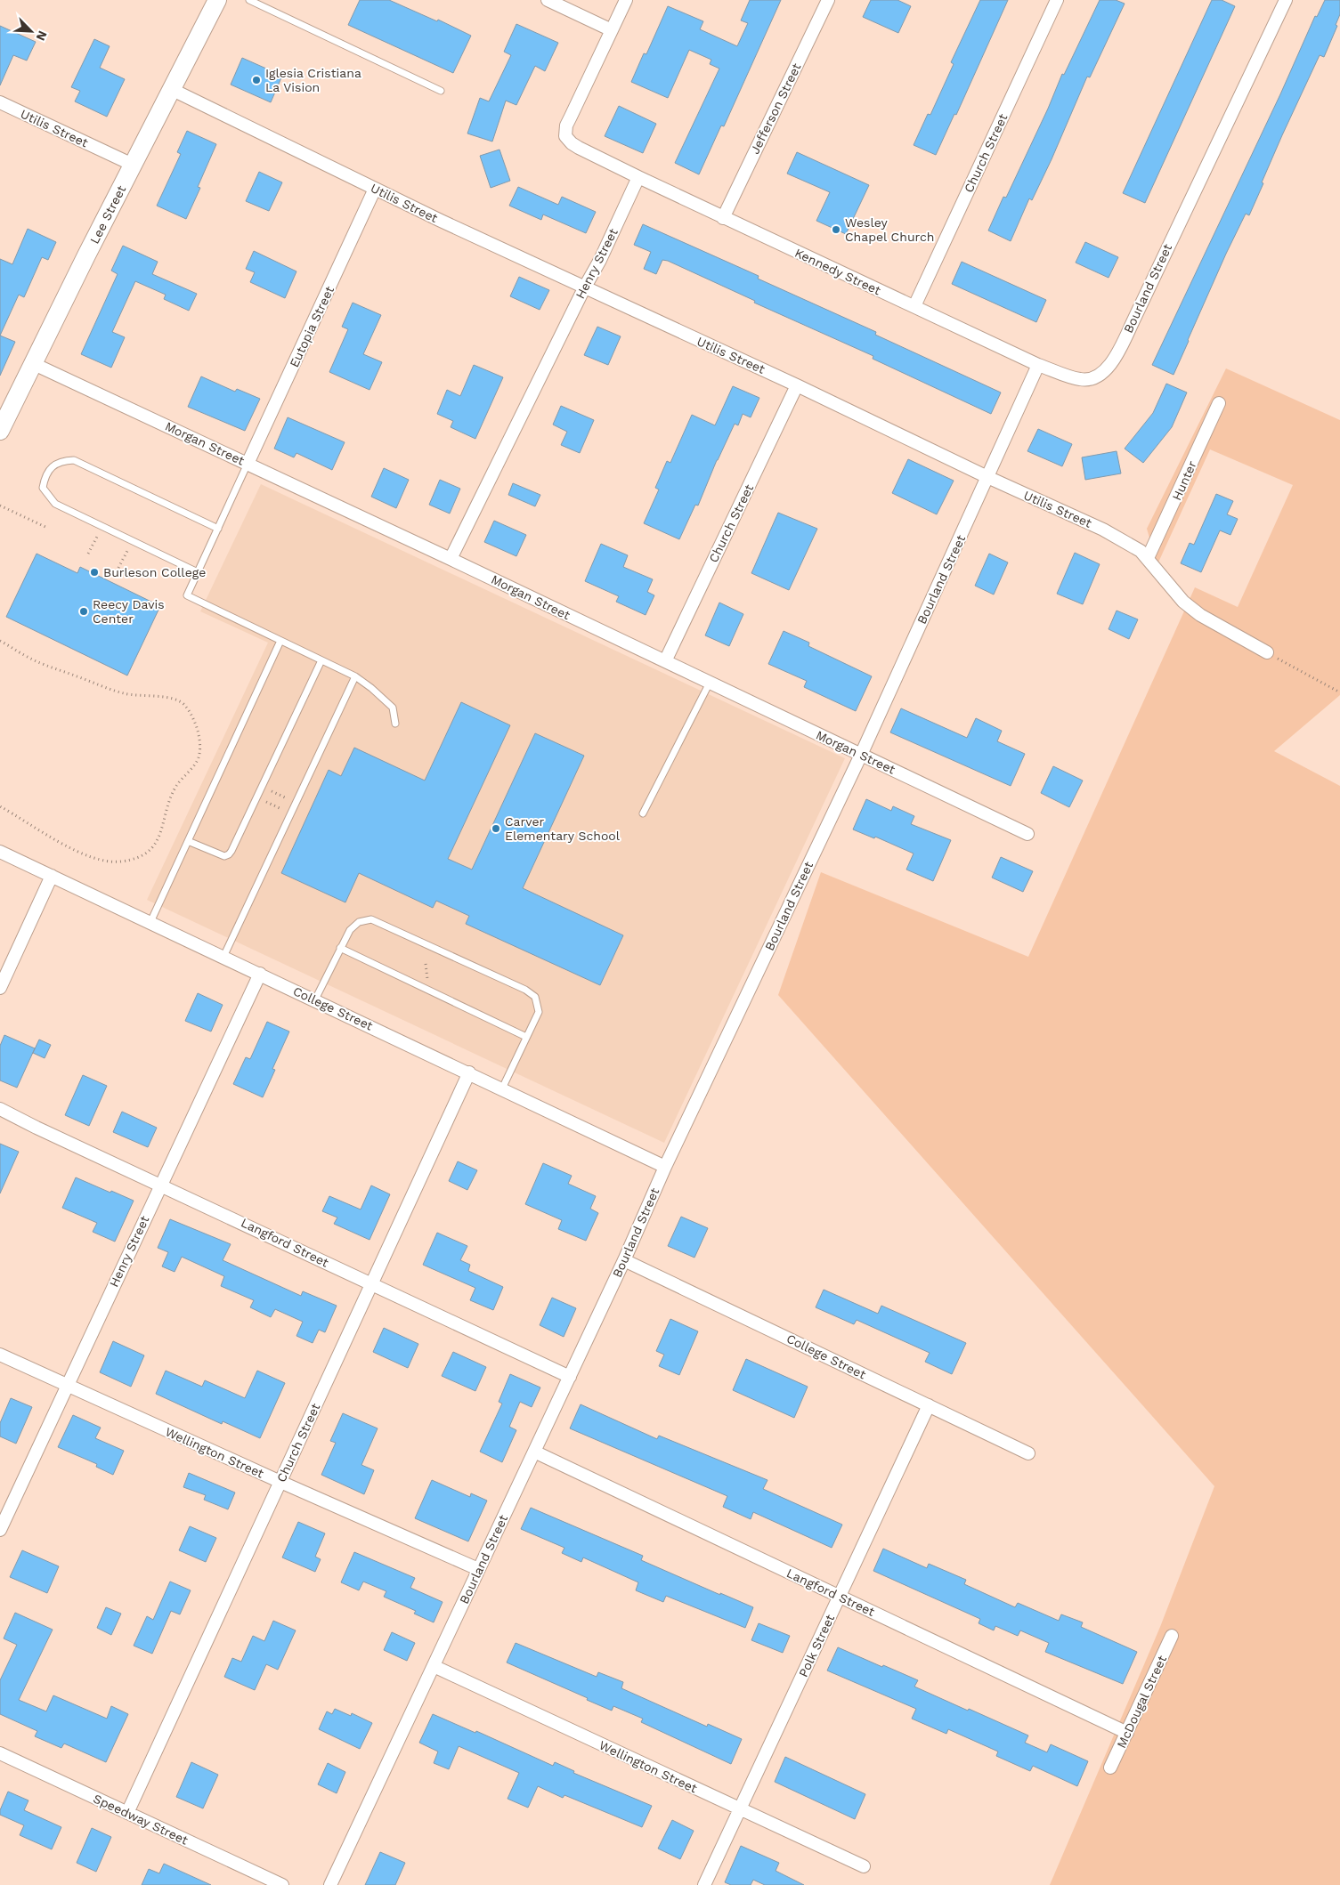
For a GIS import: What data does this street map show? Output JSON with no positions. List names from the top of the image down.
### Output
{
  "streets": {
    "main road": ["Lee Street"],
    "street": [
      "Jefferson Street",
      "Utilis Street",
      "Church Street",
      "Henry Street",
      "Kennedy Street",
      "Bourland Street",
      "Eutopia Street",
      "Morgan Street",
      "Hunter",
      "College Street",
      "Langford Street",
      "Wellington Street",
      "Polk Street",
      "McDougal Street",
      "Speedway Street"
    ]
  },
  "crossings": [
    ["Jefferson Street", "Kennedy Street"],
    ["Utilis Street", "Church Street"],
    ["Utilis Street", "Lee Street"],
    ["Utilis Street", "Henry Street"],
    ["Utilis Street", "Bourland Street"],
    ["Utilis Street", "Eutopia Street"],
    ["Utilis Street", "Hunter"],
    ["Church Street", "Kennedy Street"],
    ["Church Street", "Morgan Street"],
    ["Church Street", "College Street"],
    ["Church Street", "Langford Street"],
    ["Church Street", "Wellington Street"],
    ["Church Street", "Speedway Street"],
    ["Lee Street", "Morgan Street"],
    ["Henry Street", "Kennedy Street"],
    ["Henry Street", "Morgan Street"],
    ["Henry Street", "College Street"],
    ["Henry Street", "Langford Street"],
    ["Henry Street", "Wellington Street"],
    ["Kennedy Street", "Bourland Street"],
    ["Bourland Street", "Morgan Street"],
    ["Bourland Street", "College Street"],
    ["Bourland Street", "Langford Street"],
    ["Bourland Street", "Wellington Street"],
    ["Eutopia Street", "Morgan Street"],
    ["College Street", "Polk Street"],
    ["Langford Street", "Polk Street"],
    ["Langford Street", "McDougal Street"],
    ["Wellington Street", "Polk Street"]
  ],
  "places": [
    "Iglesia Cristiana La Vision",
    "Wesley Chapel Church",
    "Burleson College",
    "Reecy Davis Center",
    "Carver Elementary School"
  ],
  "north": "bottom right"
}
